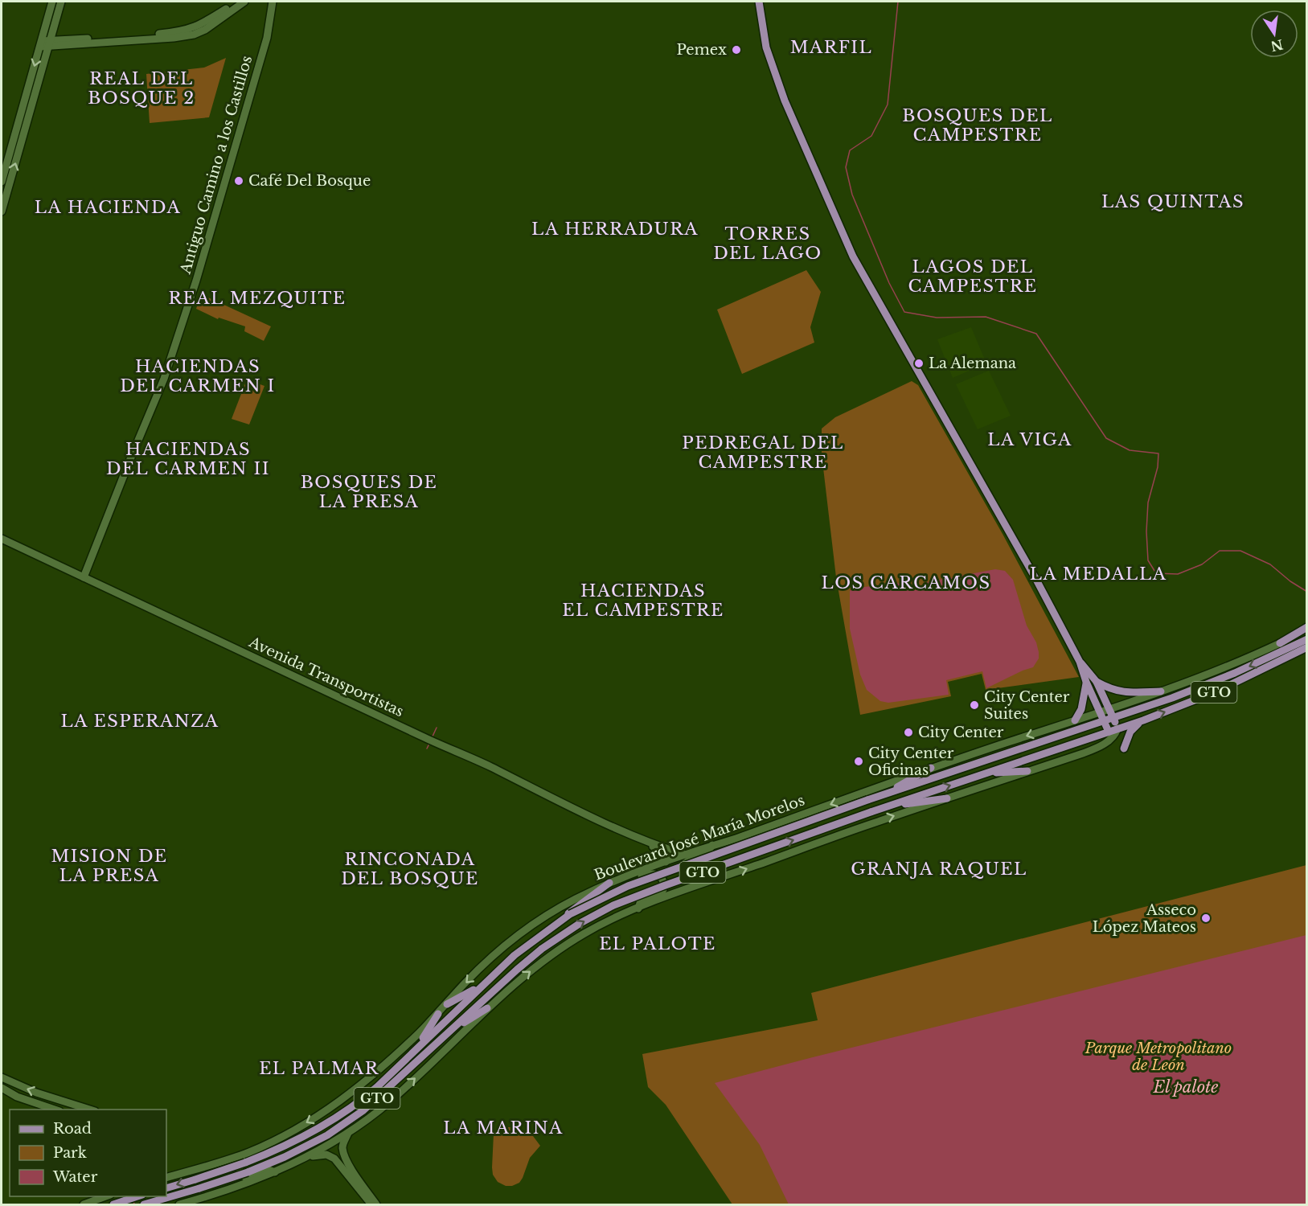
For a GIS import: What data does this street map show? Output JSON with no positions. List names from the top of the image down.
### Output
{
  "streets": {
    "main road": ["GTO", "Boulevard José María Morelos"],
    "street": ["Antiguo Camino a los Castillos", "Avenida Transportistas"]
  },
  "crossings": [
    ["Antiguo Camino a los Castillos", "Avenida Transportistas"],
    ["Avenida Transportistas", "Boulevard José María Morelos"],
    ["GTO", "Boulevard José María Morelos"]
  ],
  "districts": [
    "MARFIL",
    "REAL DEL BOSQUE 2",
    "BOSQUES DEL CAMPESTRE",
    "LAS QUINTAS",
    "LA HACIENDA",
    "LA HERRADURA",
    "TORRES DEL LAGO",
    "LAGOS DEL CAMPESTRE",
    "REAL MEZQUITE",
    "HACIENDAS DEL CARMEN I",
    "LA VIGA",
    "PEDREGAL DEL CAMPESTRE",
    "HACIENDAS DEL CARMEN II",
    "BOSQUES DE LA PRESA",
    "LA MEDALLA",
    "LOS CARCAMOS",
    "HACIENDAS EL CAMPESTRE",
    "LA ESPERANZA",
    "MISION DE LA PRESA",
    "RINCONADA DEL BOSQUE",
    "GRANJA RAQUEL",
    "EL PALOTE",
    "EL PALMAR",
    "LA MARINA"
  ],
  "water": ["El palote"],
  "parks": ["Parque Metropolitano de León"],
  "places": [
    "Pemex",
    "Café Del Bosque",
    "La Alemana",
    "City Center Suites",
    "City Center",
    "City Center Oficinas",
    "Asseco López Mateos"
  ],
  "legend": ["Road", "Park", "Water"],
  "north": "bottom"
}
